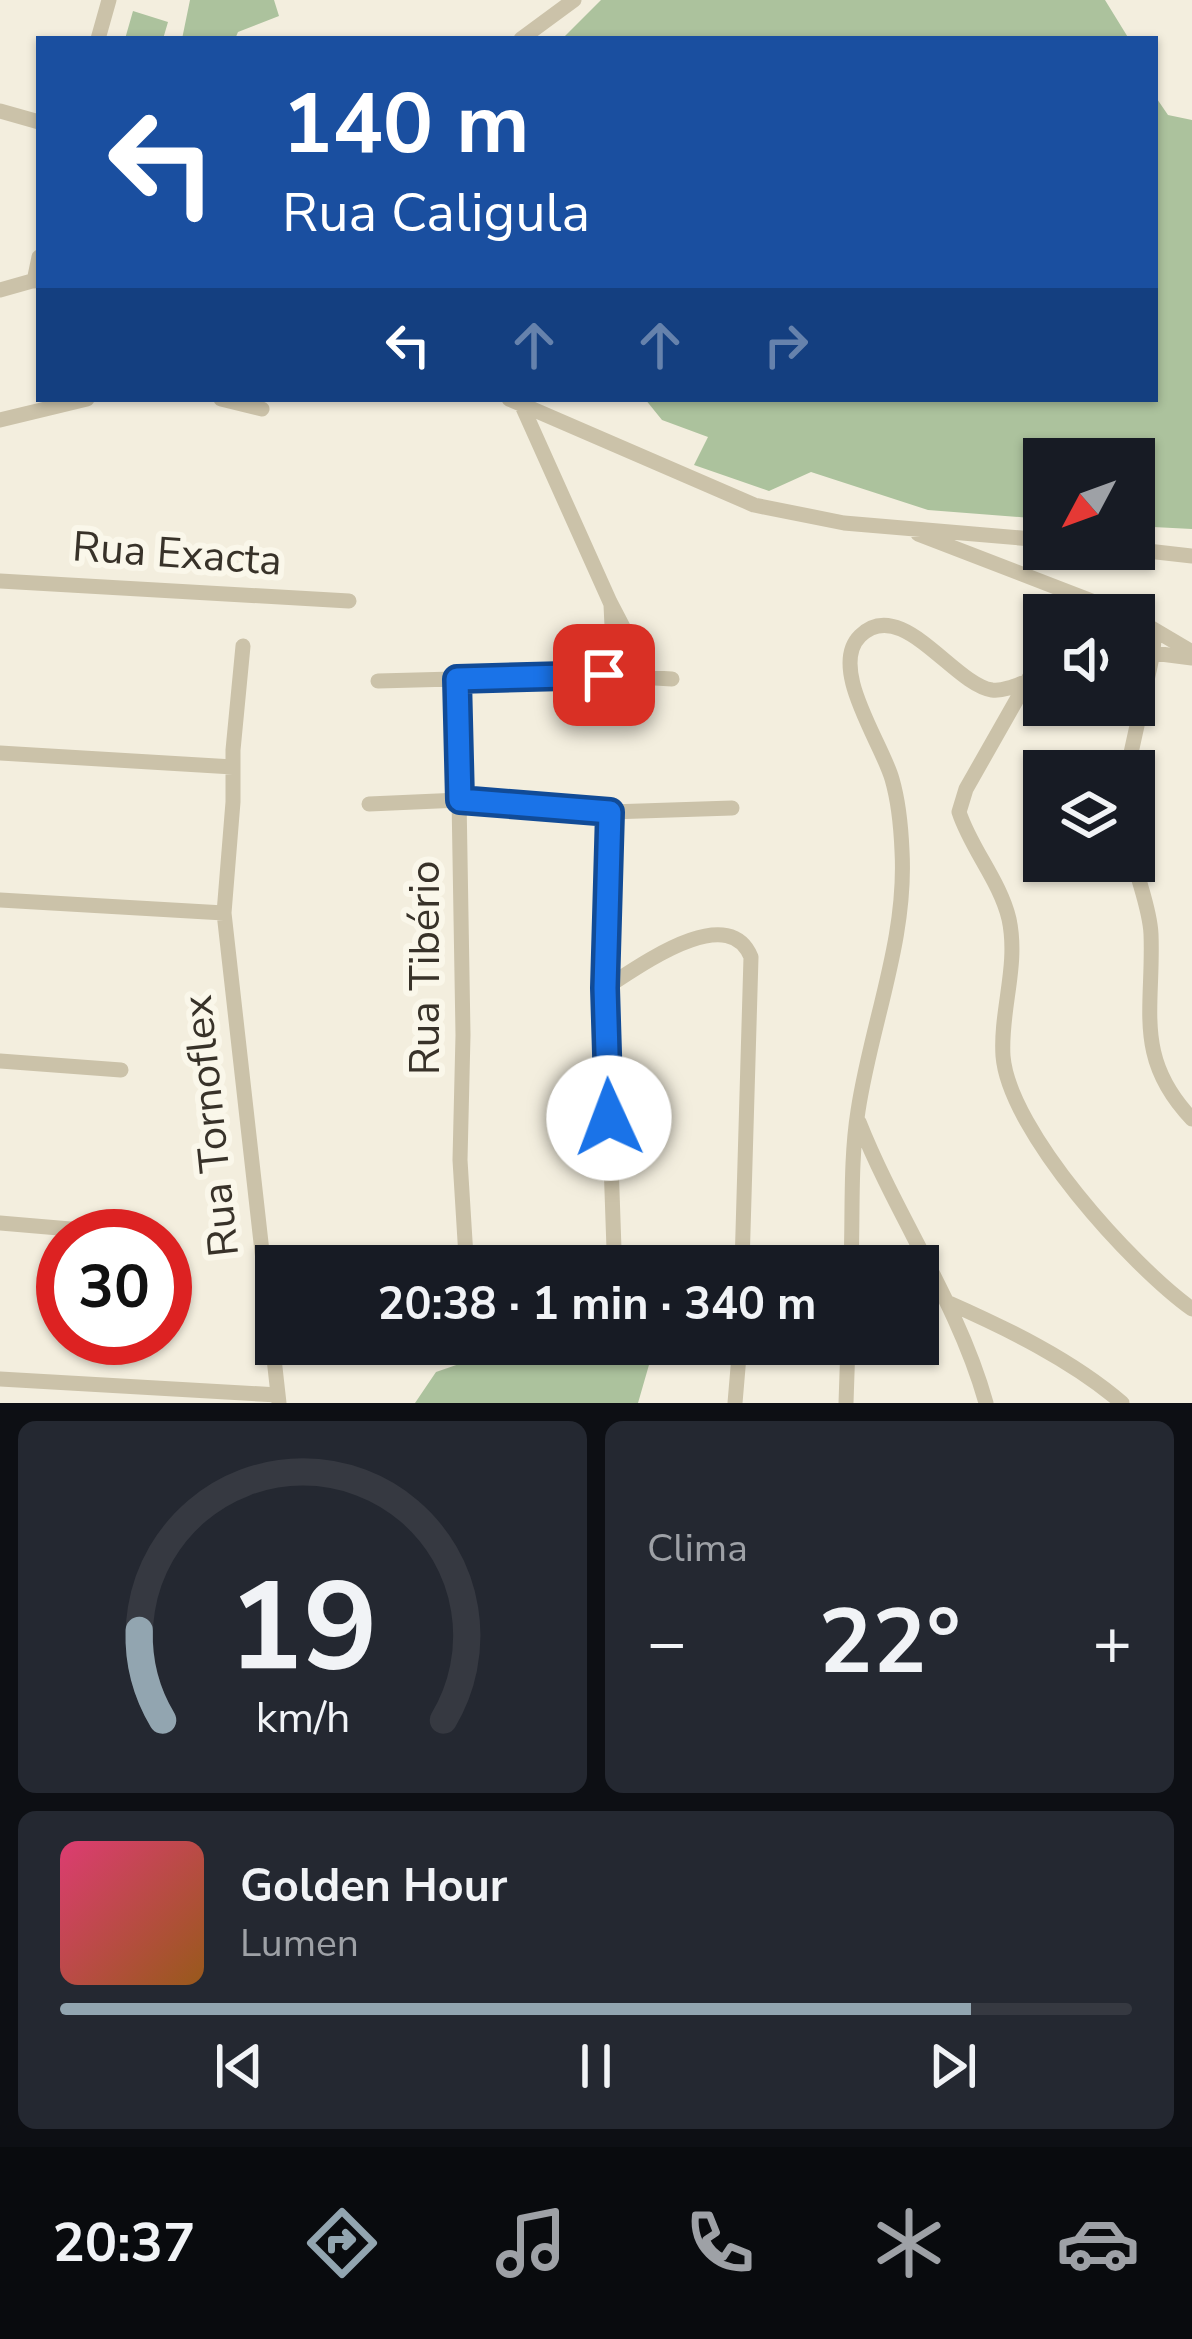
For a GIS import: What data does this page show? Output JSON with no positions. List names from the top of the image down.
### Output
{
  "streets": {
    "street": ["Rua Exacta", "Rua Tibério", "Rua Tornoflex"]
  },
  "north": "bottom left",
  "page": {
    "turn": ["140 m", "Rua Caligula"],
    "limit": "30",
    "trip": "20:38 · 1 min · 340 m",
    "tile": "Clima",
    "heat": ["−", "22°", "+"],
    "song": ["Golden Hour", "Lumen"],
    "tabs": "20:37",
    "gauge": ["19", "km/h"]
  }
}
